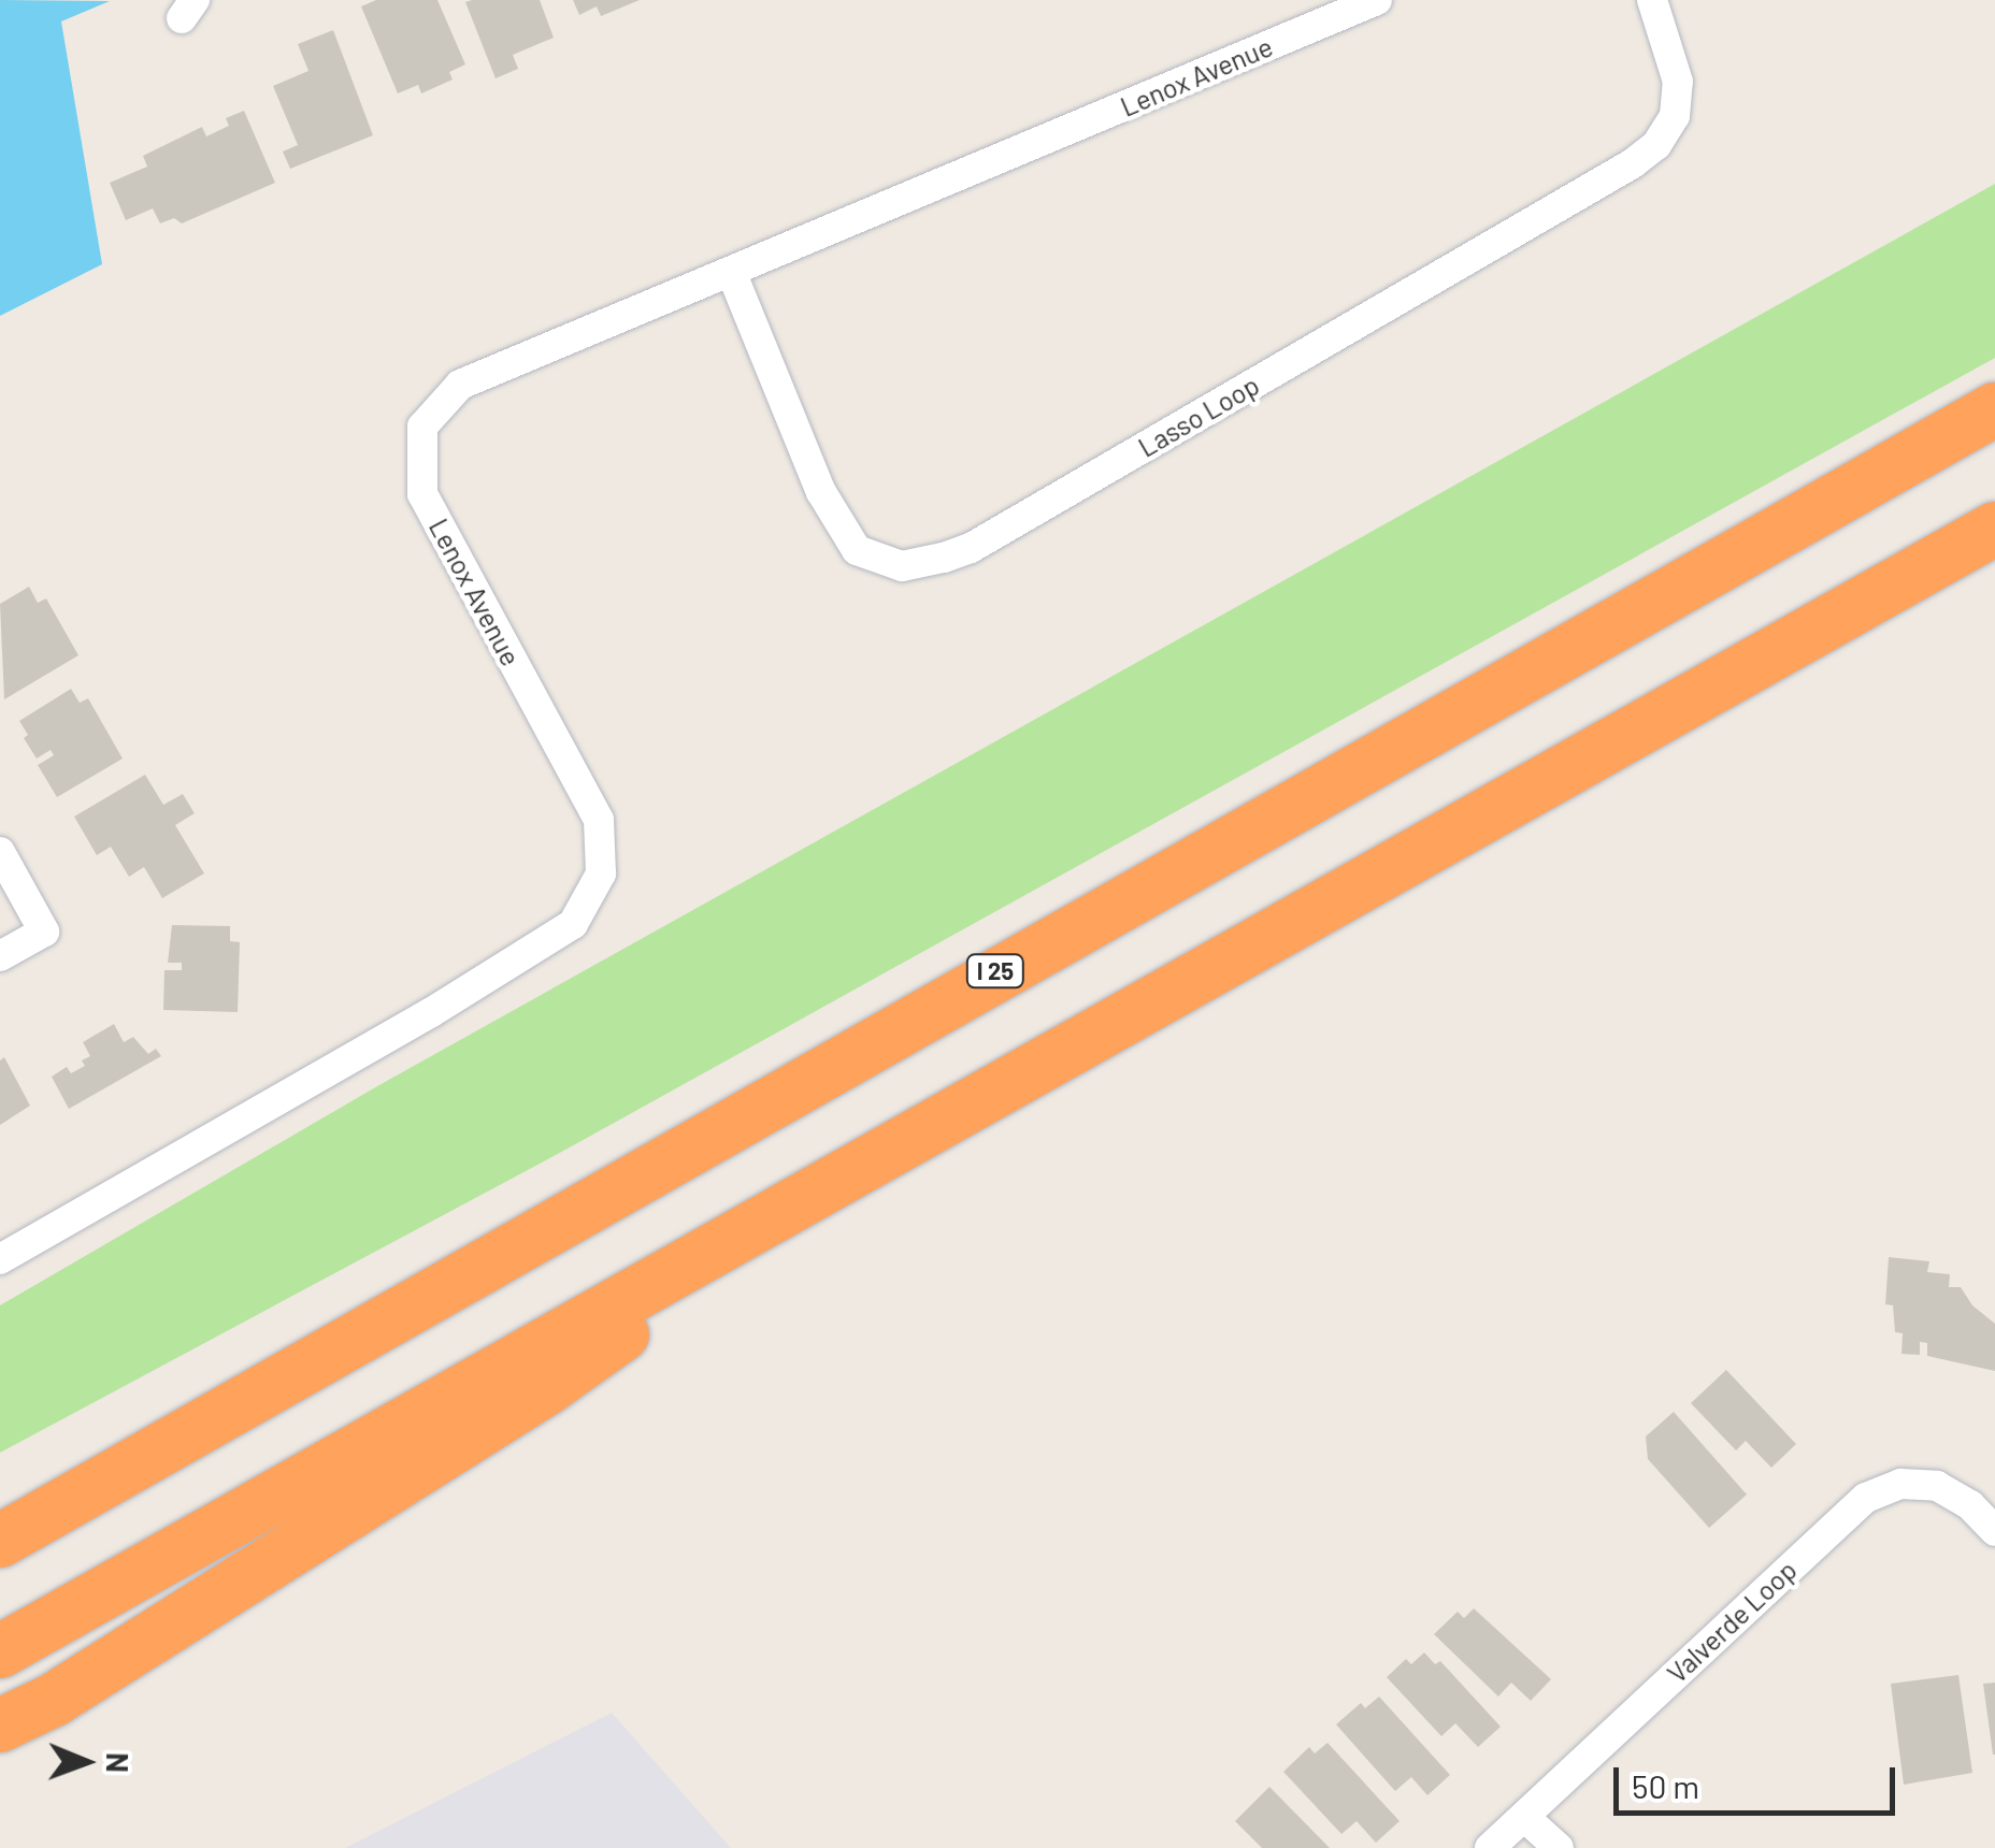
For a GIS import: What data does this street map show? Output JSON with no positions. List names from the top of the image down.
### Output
{
  "streets": {
    "highway": ["I 25"],
    "street": ["Lenox Avenue", "Lasso Loop", "Valverde Loop"]
  },
  "crossings": [
    ["Lenox Avenue", "Lasso Loop"]
  ],
  "scale_bar": "50 m",
  "north": "right"
}
